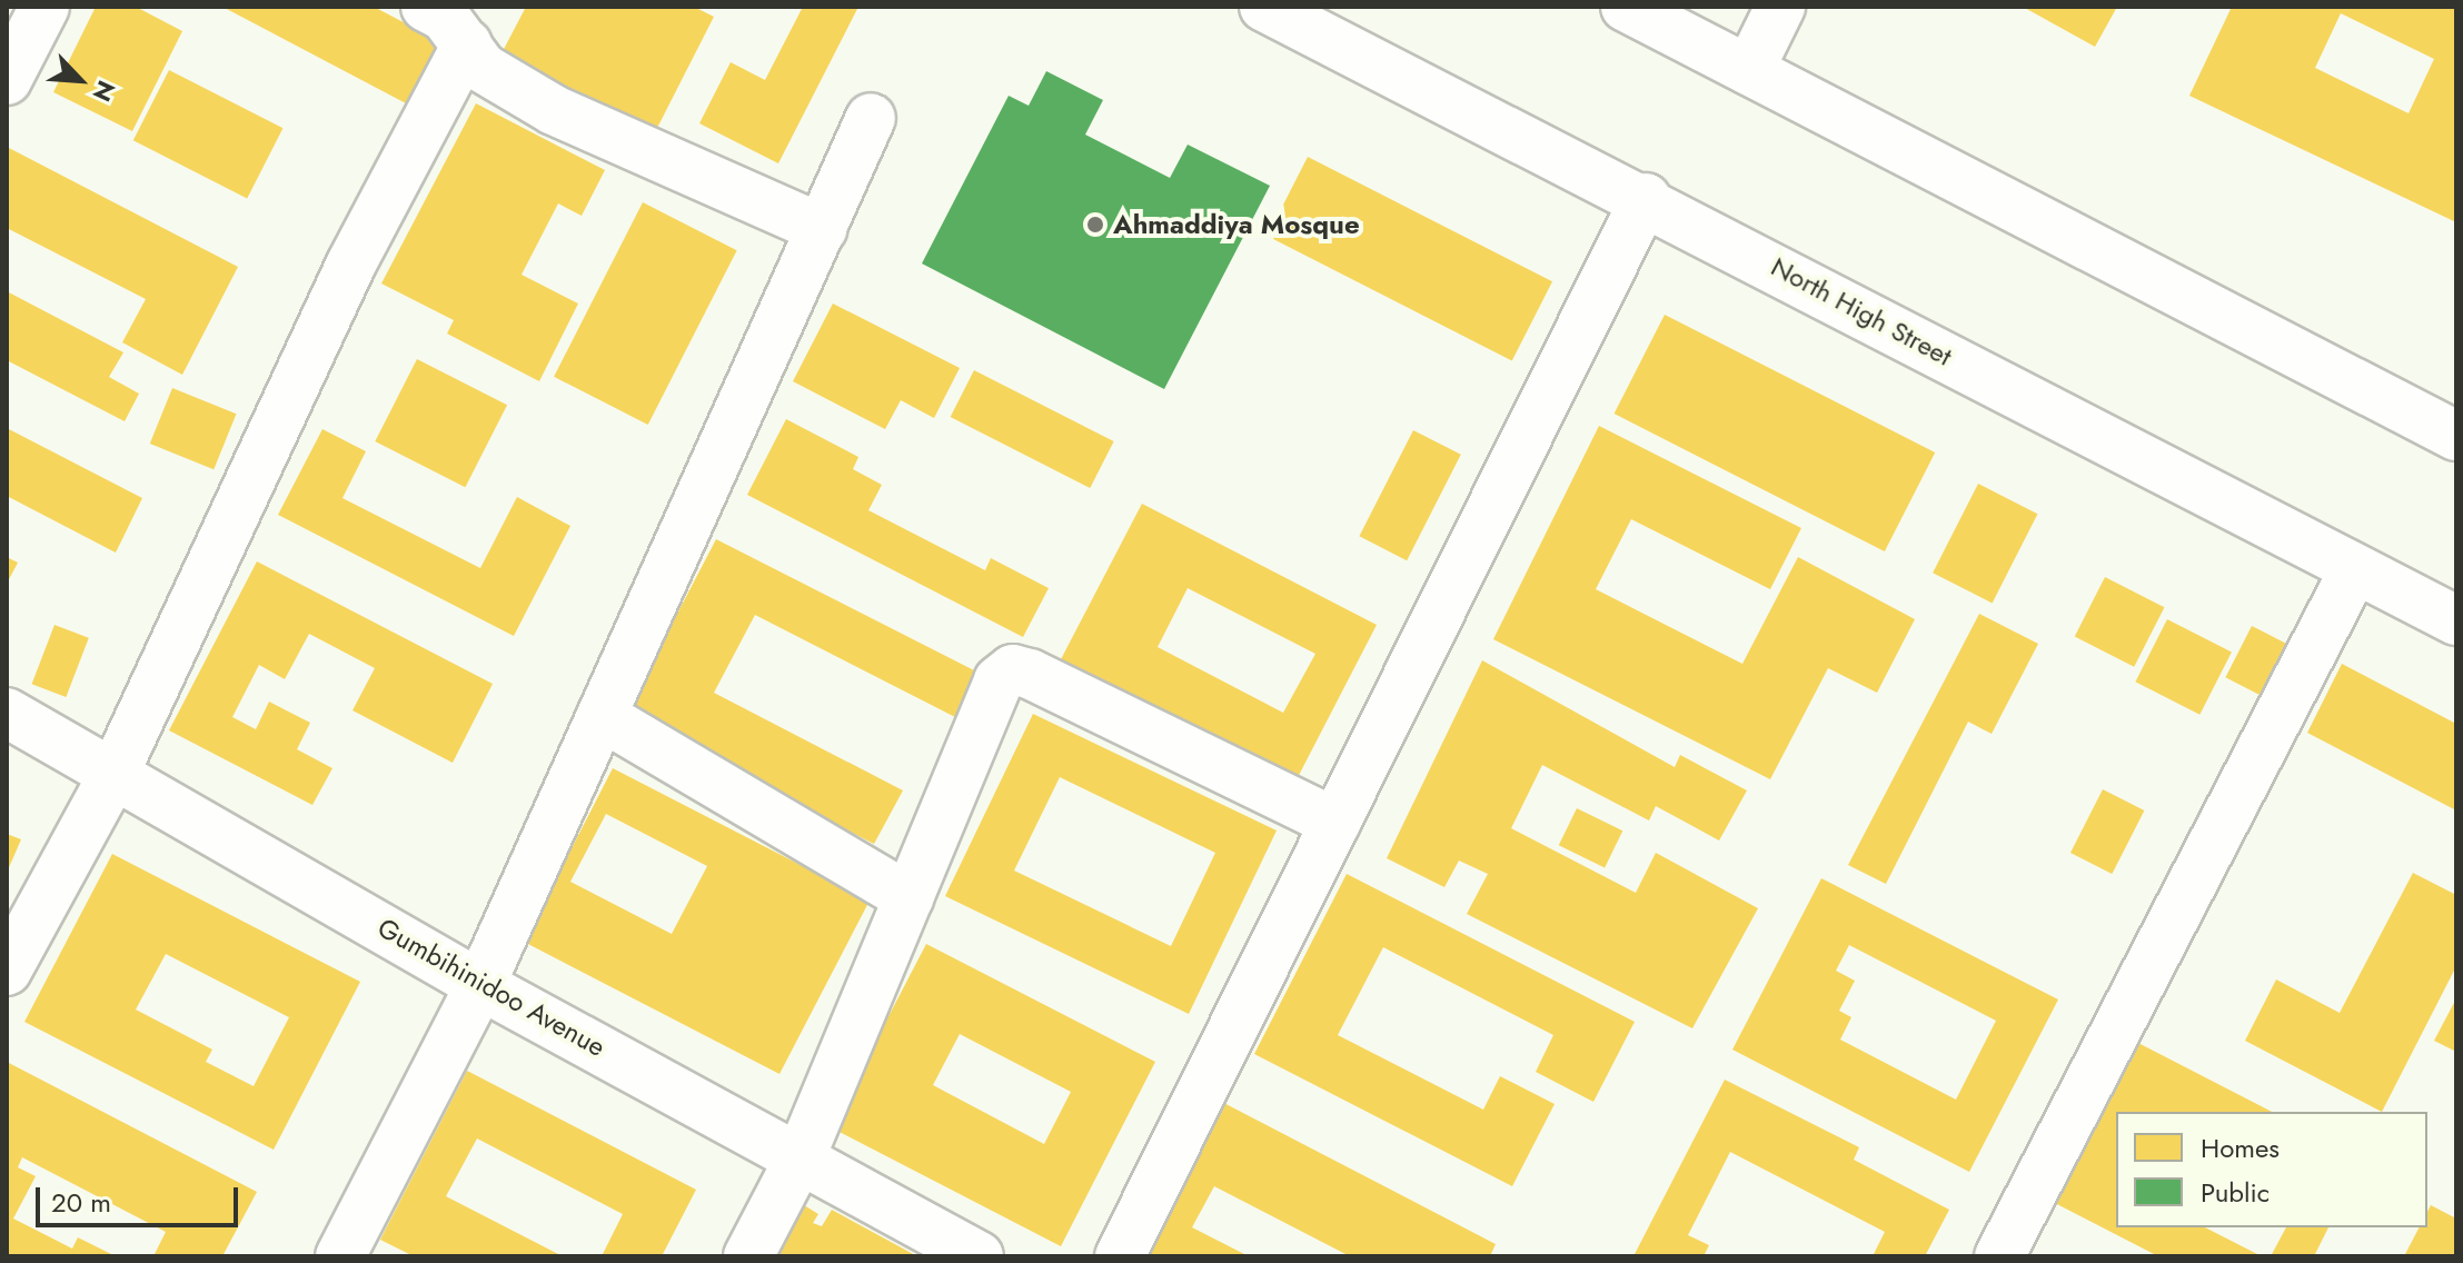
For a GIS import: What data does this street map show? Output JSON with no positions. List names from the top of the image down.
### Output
{
  "streets": {
    "main road": ["North High Street", "Gumbihinidoo Avenue"]
  },
  "places": ["Ahmaddiya Mosque"],
  "legend": ["Homes", "Public"],
  "scale_bar": "20 m",
  "north": "bottom right"
}
